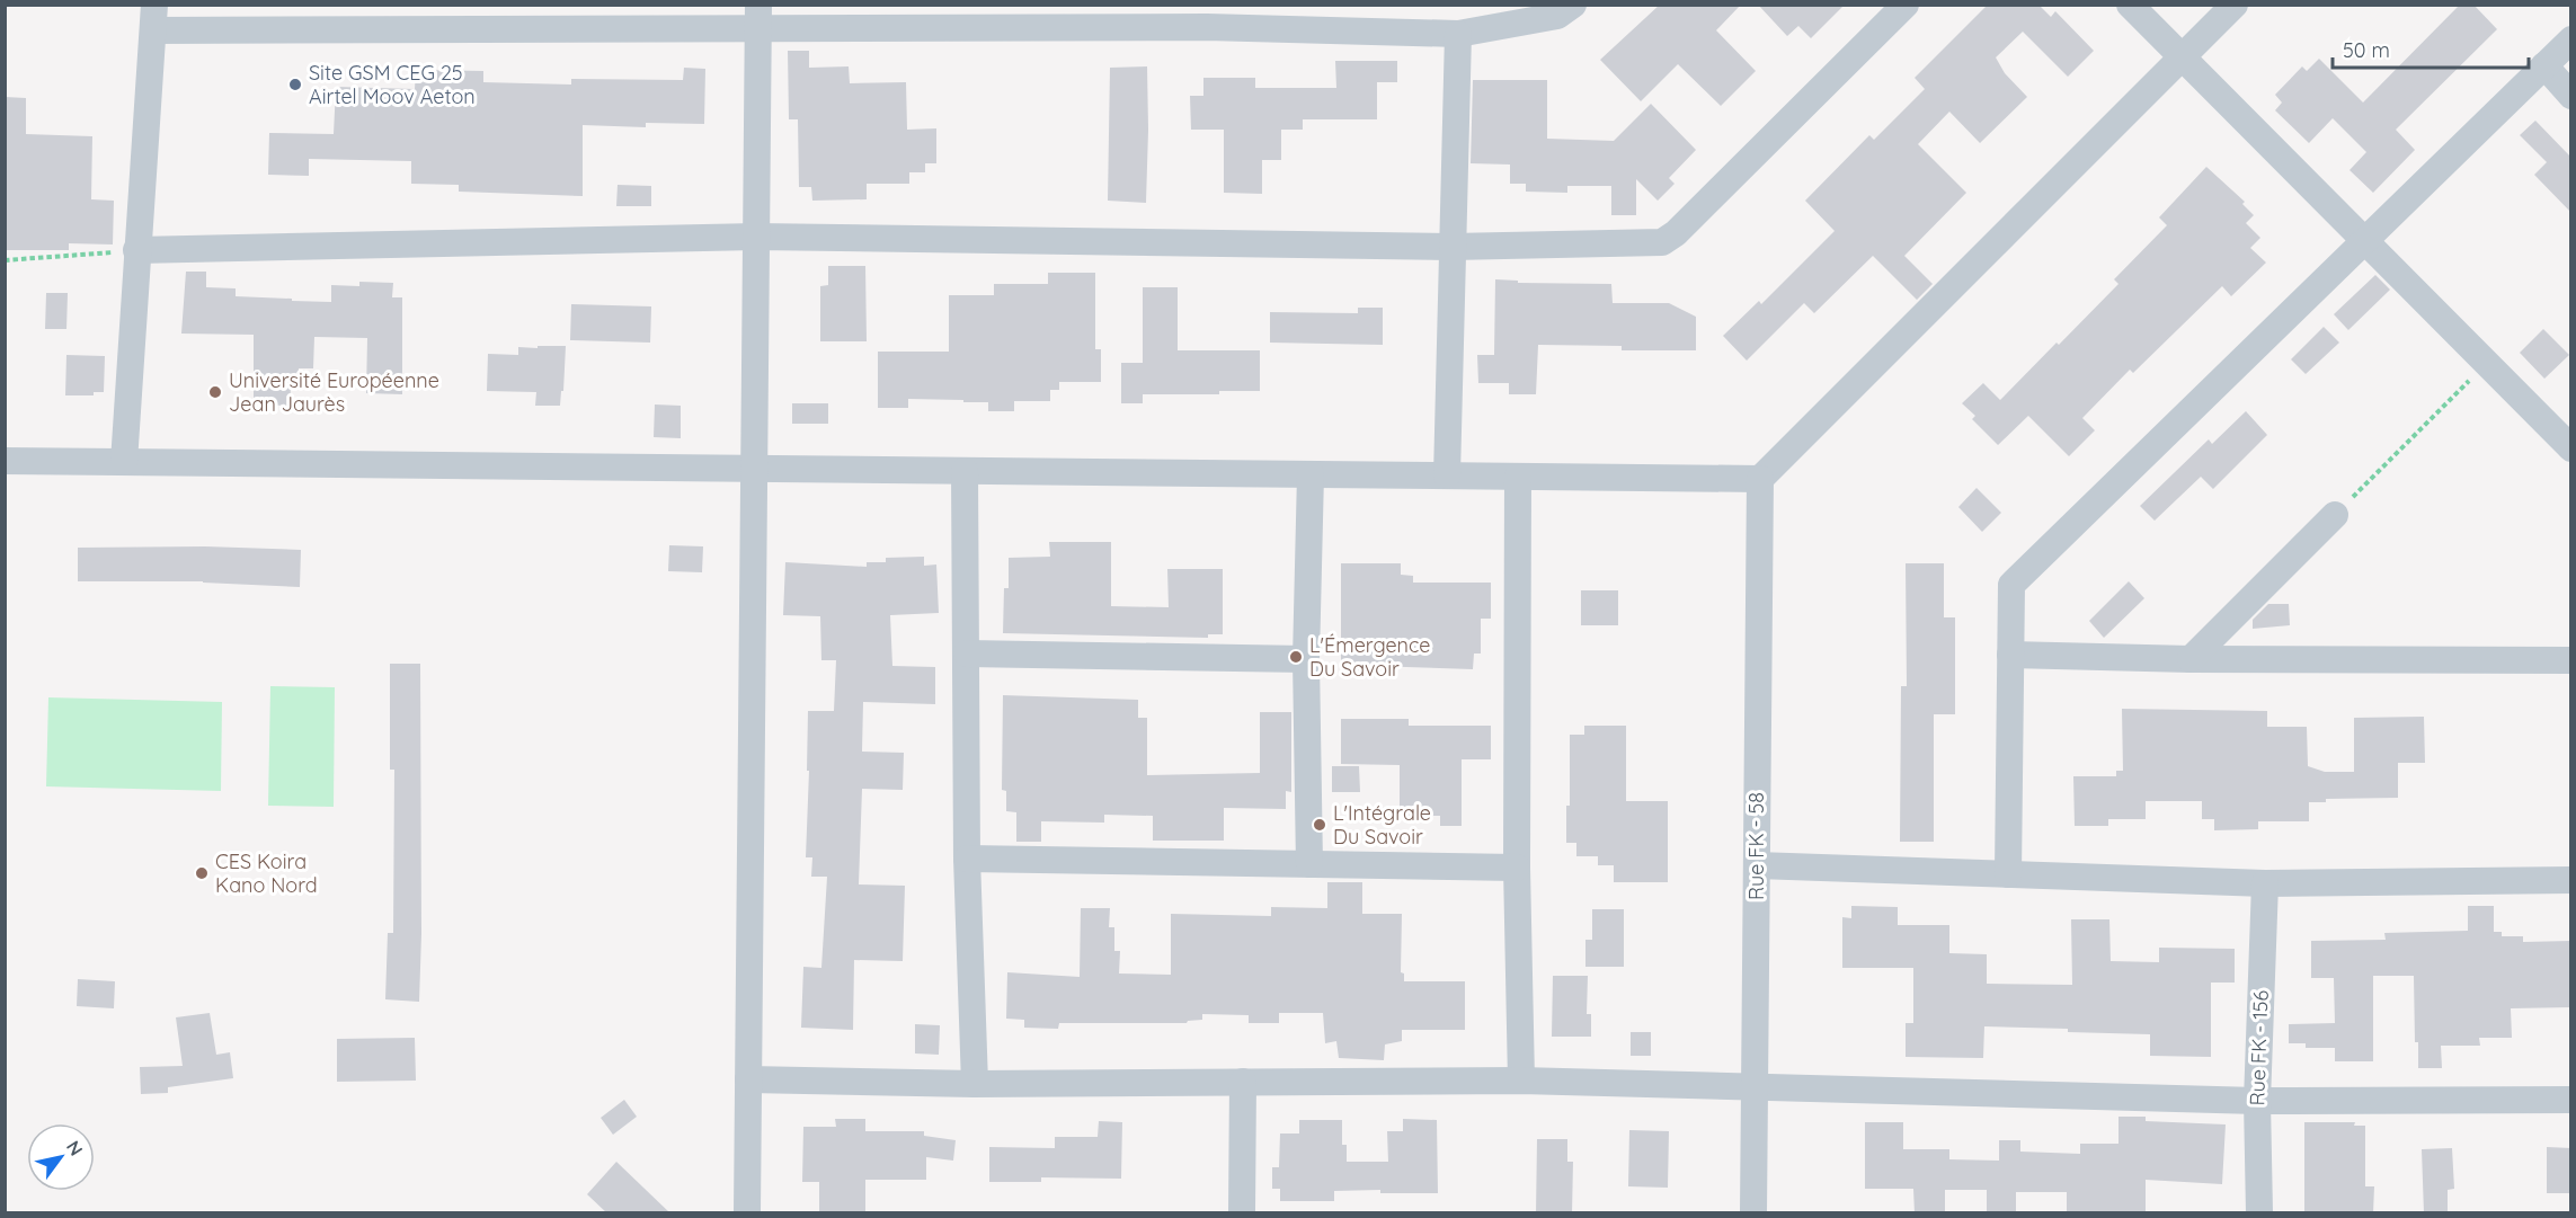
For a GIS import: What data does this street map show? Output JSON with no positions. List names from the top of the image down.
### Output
{
  "streets": {
    "street": ["Rue FK - 58", "Rue FK - 156"]
  },
  "places": [
    "Site GSM CEG 25 Airtel Moov Aeton",
    "Université Européenne Jean Jaurès",
    "L'Émergence Du Savoir",
    "L'Intégrale Du Savoir",
    "CES Koira Kano Nord"
  ],
  "scale_bar": "50 m",
  "north": "top right"
}
